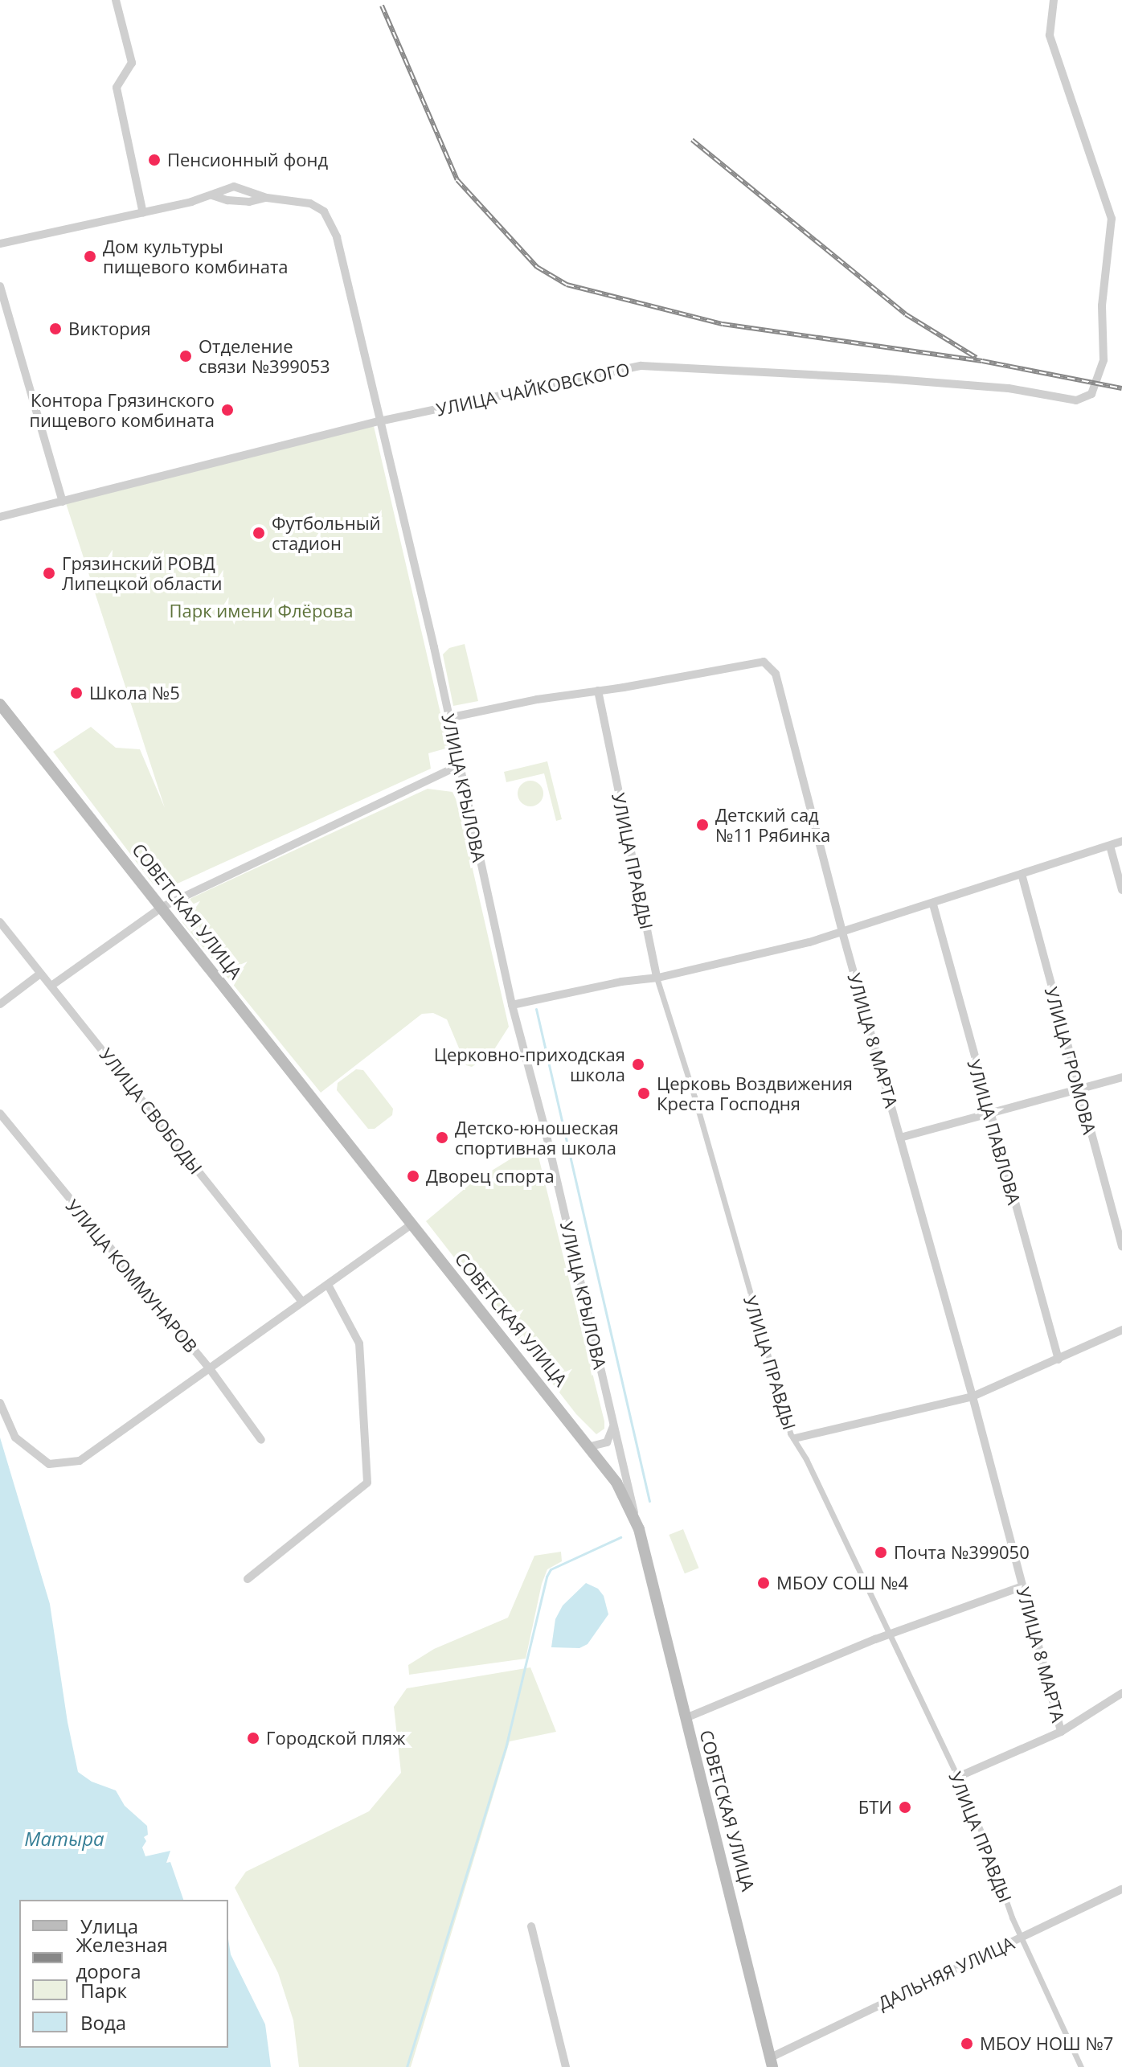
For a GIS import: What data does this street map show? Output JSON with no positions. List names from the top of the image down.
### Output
{
  "streets": {
    "main road": ["СОВЕТСКАЯ УЛИЦА"],
    "street": [
      "УЛИЦА ЧАЙКОВСКОГО",
      "УЛИЦА КРЫЛОВА",
      "УЛИЦА ПРАВДЫ",
      "УЛИЦА 8 МАРТА",
      "УЛИЦА ГРОМОВА",
      "УЛИЦА СВОБОДЫ",
      "УЛИЦА ПАВЛОВА",
      "УЛИЦА КОММУНАРОВ",
      "ДАЛЬНЯЯ УЛИЦА"
    ]
  },
  "crossings": [
    ["УЛИЦА ЧАЙКОВСКОГО", "УЛИЦА КРЫЛОВА"],
    ["УЛИЦА КРЫЛОВА", "СОВЕТСКАЯ УЛИЦА"],
    ["УЛИЦА КРЫЛОВА", "УЛИЦА 8 МАРТА"],
    ["УЛИЦА ПРАВДЫ", "УЛИЦА 8 МАРТА"],
    ["УЛИЦА ПРАВДЫ", "ДАЛЬНЯЯ УЛИЦА"],
    ["СОВЕТСКАЯ УЛИЦА", "ДАЛЬНЯЯ УЛИЦА"]
  ],
  "water": ["Матыра"],
  "parks": ["Парк имени Флёрова"],
  "places": [
    "Пенсионный фонд",
    "Дом культуры пищевого комбината",
    "Виктория",
    "Отделение связи №399053",
    "Контора Грязинского пищевого комбината",
    "Футбольный стадион",
    "Грязинский РОВД Липецкой области",
    "Школа №5",
    "Детский сад №11 Рябинка",
    "Церковно-приходская школа",
    "Церковь Воздвижения Креста Господня",
    "Детско-юношеская спортивная школа",
    "Дворец спорта",
    "Почта №399050",
    "МБОУ СОШ №4",
    "Городской пляж",
    "БТИ",
    "МБОУ НОШ №7"
  ],
  "legend": [
    "Улица",
    "Железная дорога",
    "Парк",
    "Вода"
  ]
}
